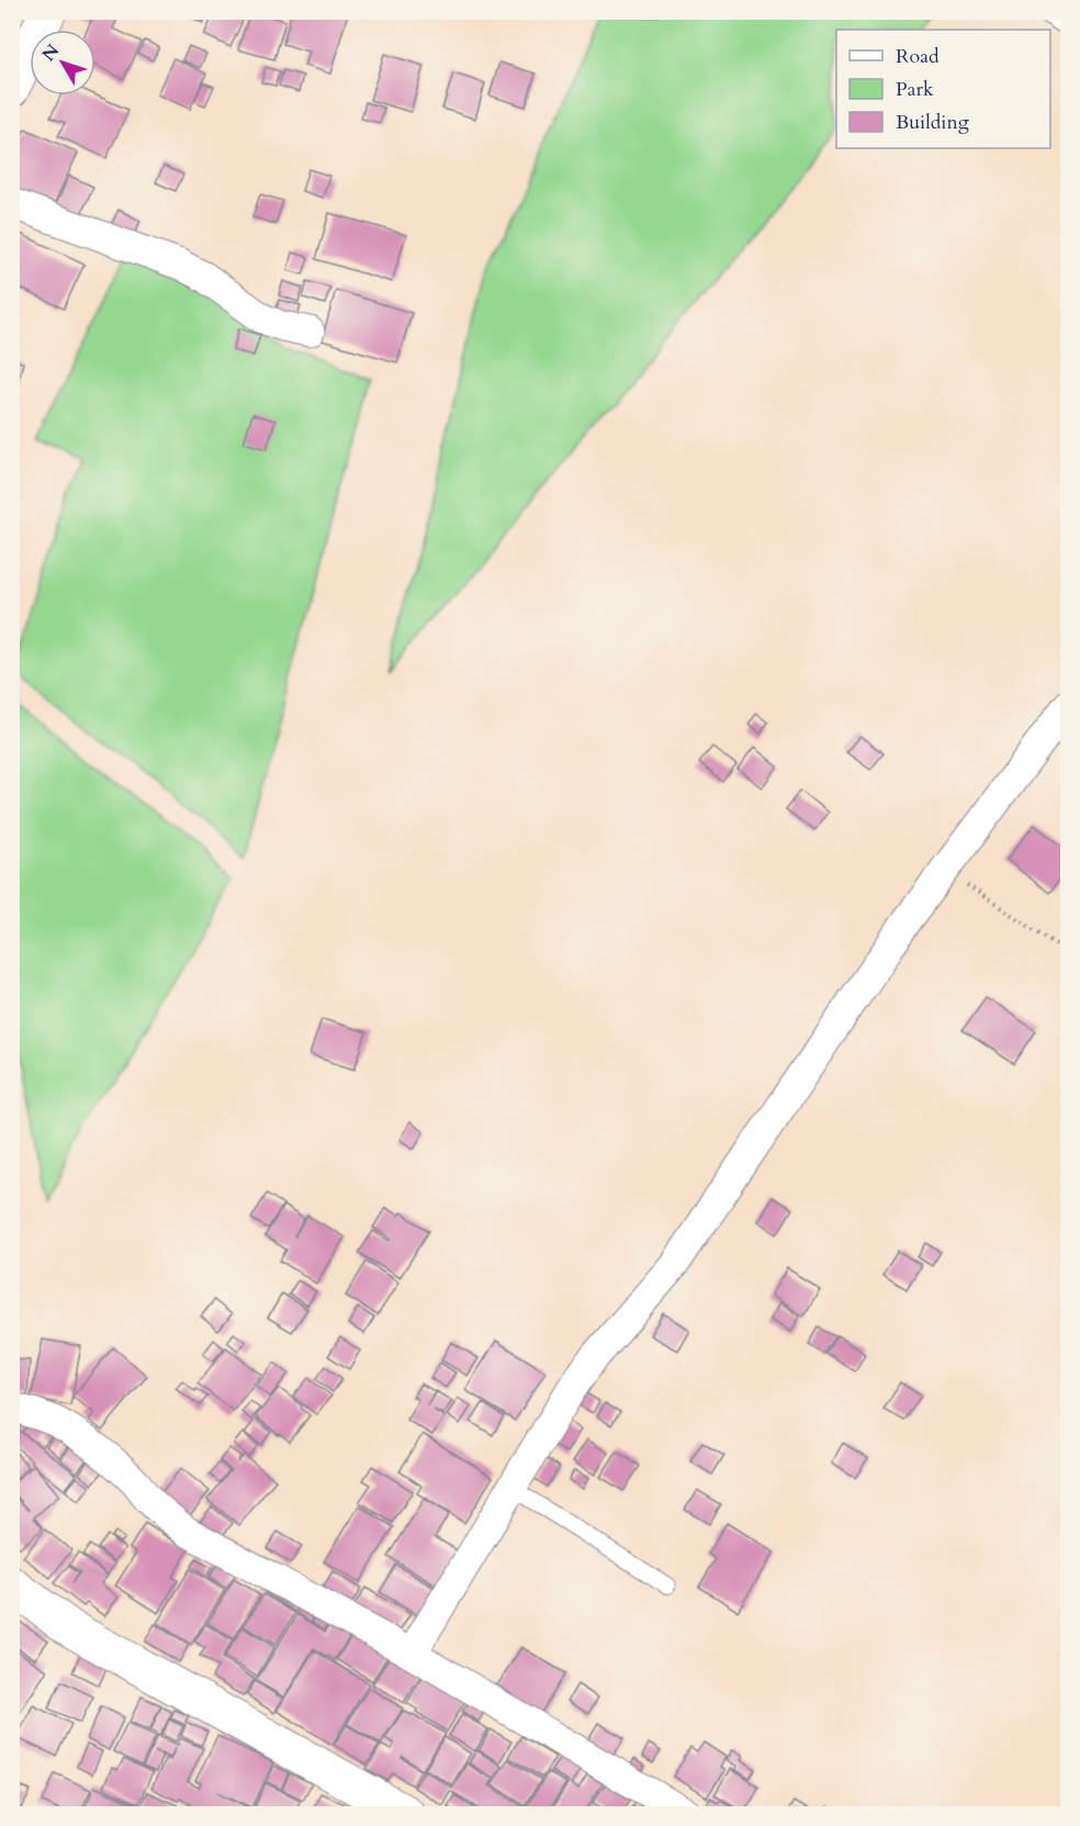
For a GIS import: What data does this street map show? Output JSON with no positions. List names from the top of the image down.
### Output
{
  "legend": ["Road", "Park", "Building"],
  "north": "top left"
}
